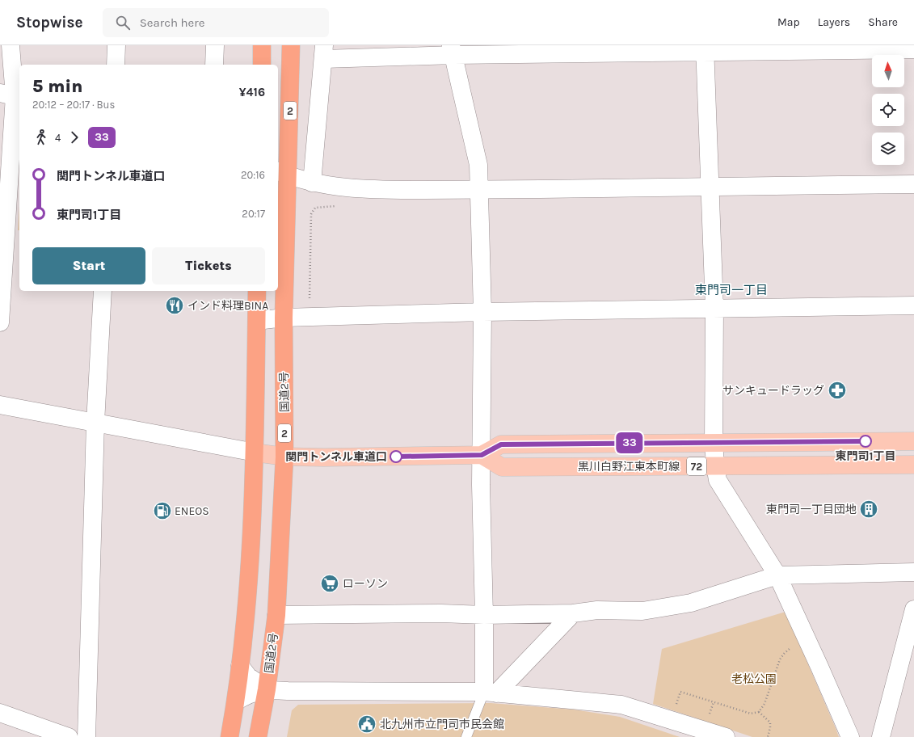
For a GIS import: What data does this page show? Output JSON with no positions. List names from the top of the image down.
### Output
{
  "streets": {
    "highway": ["2", "国道2号"],
    "main road": ["黒川白野江東本町線", "72"]
  },
  "crossings": [
    ["国道2号", "黒川白野江東本町線"]
  ],
  "districts": ["東門司一丁目"],
  "parks": ["老松公園"],
  "places": {
    "restaurant": ["インド料理BINA"],
    "pharmacy": ["サンキュードラッグ"],
    "other": ["東門司1丁目", "関門トンネル車道口"],
    "building": ["東門司一丁目団地"],
    "fuel station": ["ENEOS"],
    "supermarket": ["ローソン"],
    "public building": ["北九州市立門司市民会館"]
  },
  "lines": ["bus line 33"],
  "north": "top",
  "page": {
    "header": "Stopwise",
    "search": "Search here",
    "nav": ["Map", "Layers", "Share"],
    "on_map": "33",
    "heading": ["5 min", "20:12 – 20:17 · Bus", "¥416"],
    "legs": ["4", "33"],
    "list": [
      {
        "name": "関門トンネル車道口",
        "value": "20:16"
      },
      {
        "name": "東門司1丁目",
        "value": "20:17"
      }
    ],
    "buttons": ["Start", "Tickets"]
  }
}
